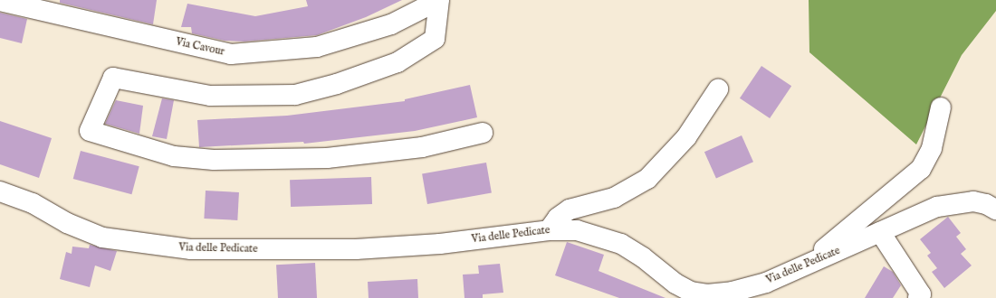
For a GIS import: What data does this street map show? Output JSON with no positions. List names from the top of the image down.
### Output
{
  "streets": {
    "street": ["Via Cavour", "Via delle Pedicate"]
  }
}
